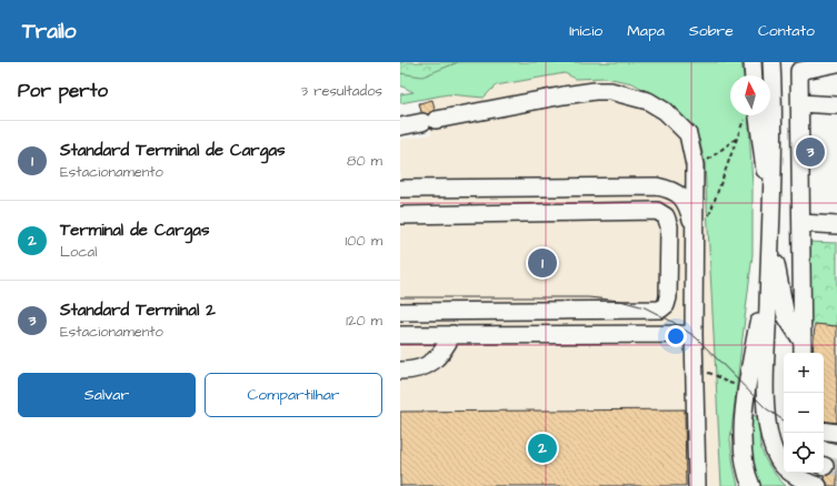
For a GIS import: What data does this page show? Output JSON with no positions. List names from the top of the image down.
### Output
{
  "north": "top",
  "page": {
    "header": "Trailo",
    "nav": [
      "Início",
      "Mapa",
      "Sobre",
      "Contato"
    ],
    "heading": ["Por perto", "3 resultados"],
    "list": [
      {
        "mark": "1",
        "name": "Standard Terminal de Cargas",
        "note": "Estacionamento",
        "value": "80 m"
      },
      {
        "mark": "2",
        "name": "Terminal de Cargas",
        "note": "Local",
        "value": "100 m"
      },
      {
        "mark": "3",
        "name": "Standard Terminal 2",
        "note": "Estacionamento",
        "value": "120 m"
      }
    ],
    "pins": ["3", "1", "2"],
    "map_buttons": ["+", "−"],
    "buttons": ["Salvar", "Compartilhar"]
  }
}
